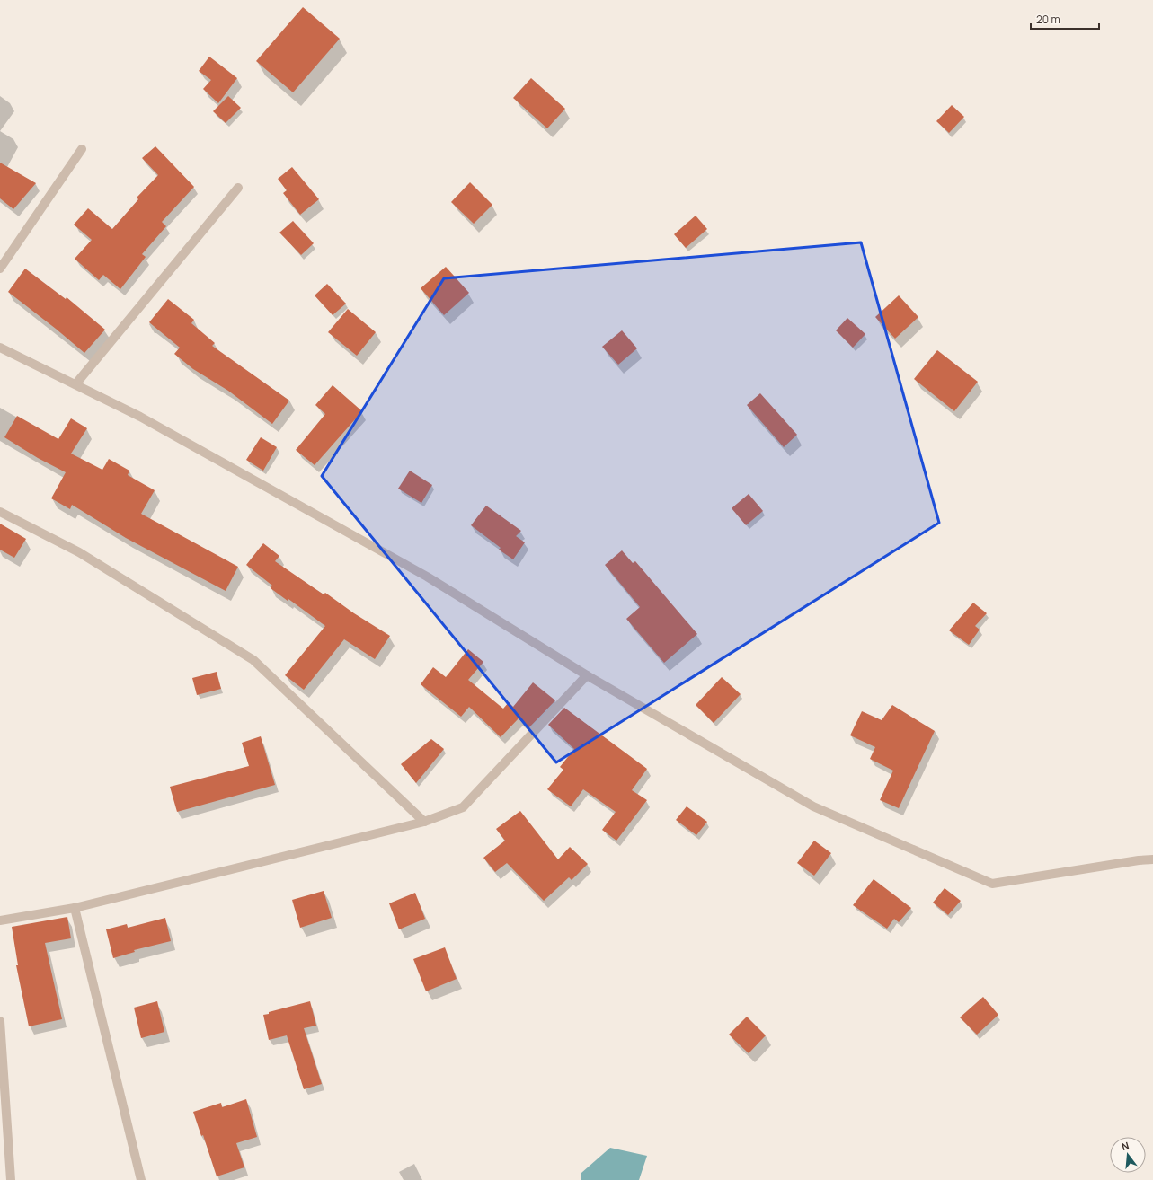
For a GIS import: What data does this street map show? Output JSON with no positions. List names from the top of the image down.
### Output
{
  "scale_bar": "20 m",
  "north": "top"
}
